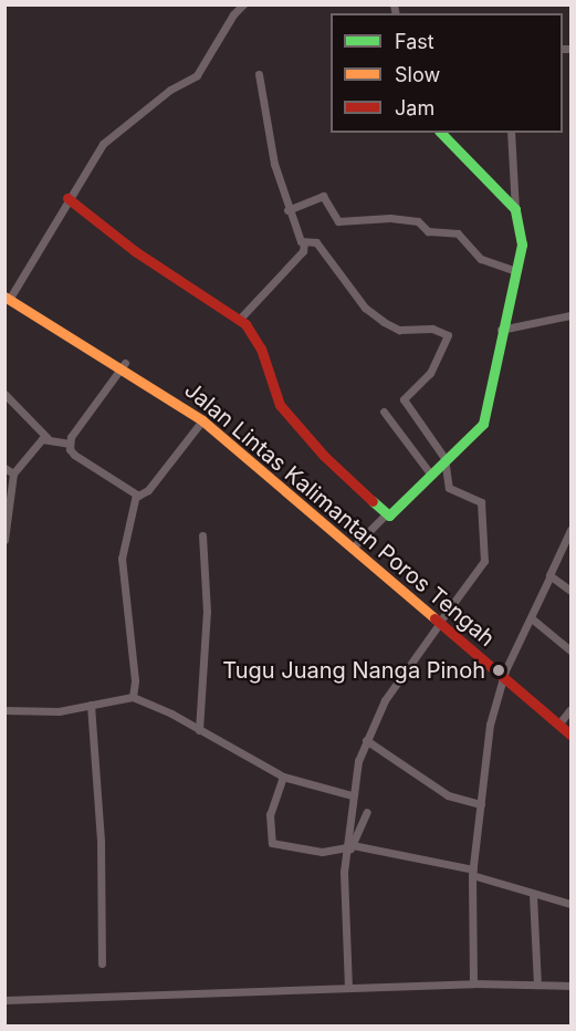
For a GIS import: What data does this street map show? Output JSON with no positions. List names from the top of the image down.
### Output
{
  "streets": {
    "main road": ["Jalan Lintas Kalimantan Poros Tengah"]
  },
  "places": ["Tugu Juang Nanga Pinoh"],
  "legend": ["Fast", "Slow", "Jam"]
}
